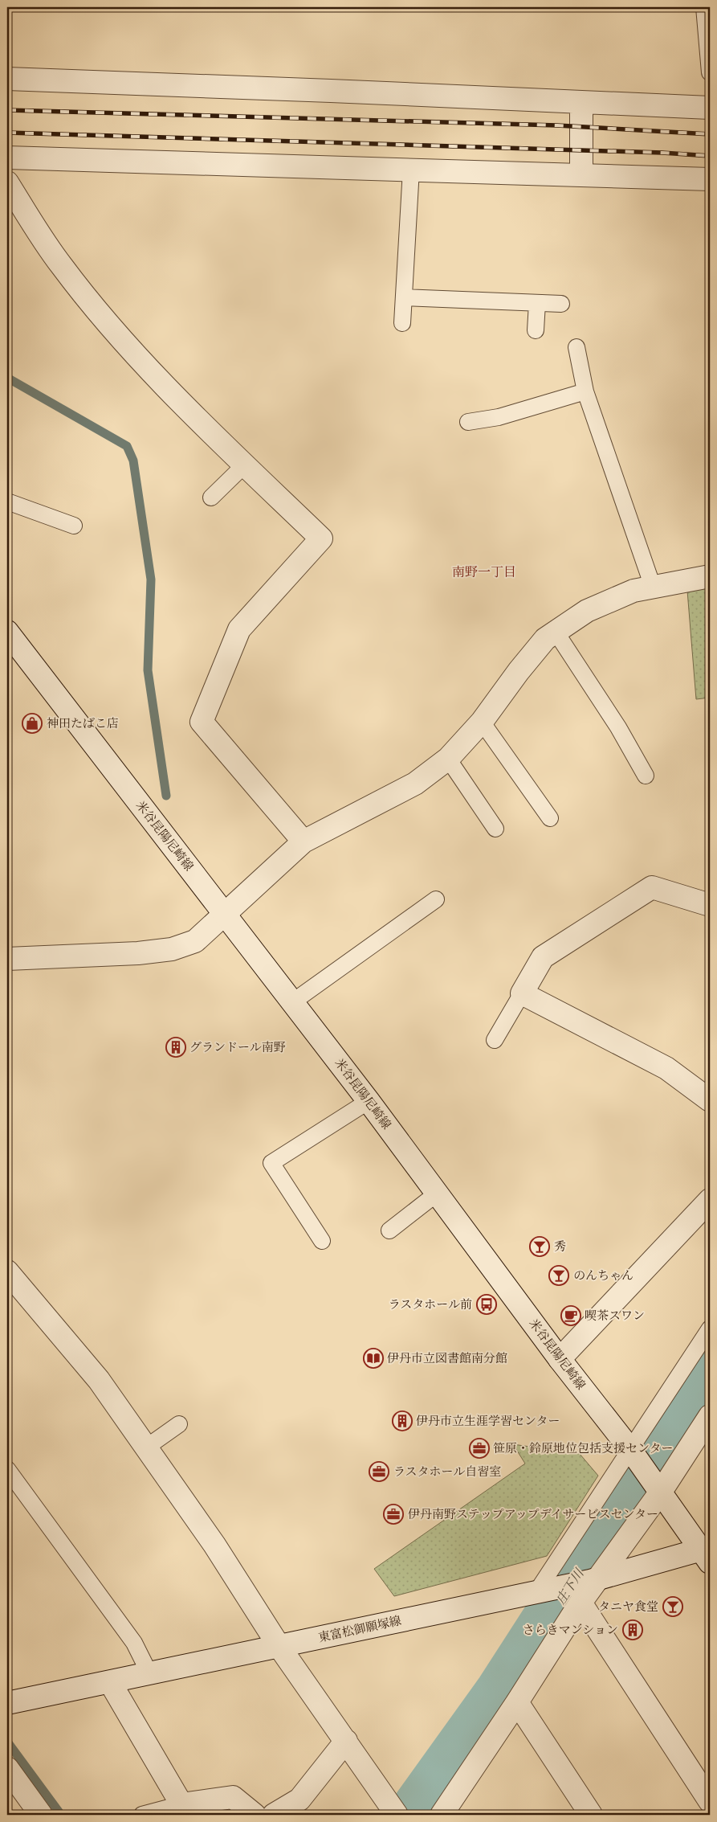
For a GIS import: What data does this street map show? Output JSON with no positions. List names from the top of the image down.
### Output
{
  "streets": {
    "street": ["米谷昆陽尼崎線", "東富松御願塚線"]
  },
  "crossings": [
    ["米谷昆陽尼崎線", "東富松御願塚線"]
  ],
  "districts": ["南野一丁目"],
  "water": ["庄下川"],
  "places": {
    "shop": ["神田たばこ店"],
    "building": ["グランドール南野", "伊丹市立生涯学習センター", "さらきマンション"],
    "bar": ["秀", "のんちゃん", "タニヤ食堂"],
    "bus stop": ["ラスタホール前"],
    "cafe": ["喫茶スワン"],
    "library": ["伊丹市立図書館南分館"],
    "office": ["笹原・鈴原地位包括支援センター", "ラスタホール自習室", "伊丹南野ステップアップデイサービスセンター"]
  }
}
